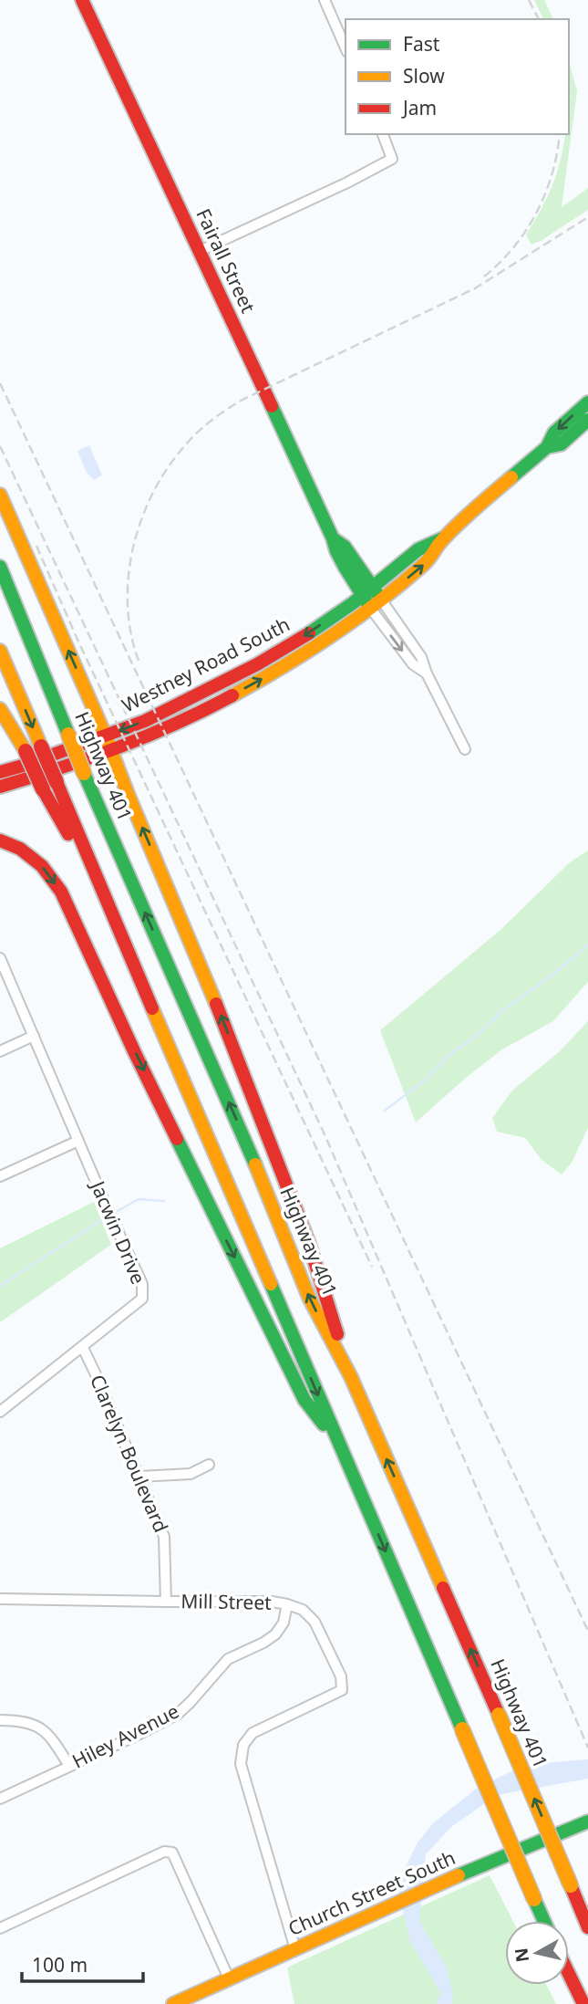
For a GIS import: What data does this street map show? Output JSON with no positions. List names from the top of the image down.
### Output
{
  "streets": {
    "main road": [
      "Fairall Street",
      "Westney Road South",
      "Highway 401",
      "Church Street South"
    ],
    "street": [
      "Jacwin Drive",
      "Clarelyn Boulevard",
      "Mill Street",
      "Hiley Avenue"
    ]
  },
  "crossings": [
    ["Fairall Street", "Westney Road South"],
    ["Jacwin Drive", "Clarelyn Boulevard"],
    ["Clarelyn Boulevard", "Mill Street"],
    ["Mill Street", "Hiley Avenue"],
    ["Mill Street", "Church Street South"]
  ],
  "legend": ["Fast", "Slow", "Jam"],
  "scale_bar": "100 m",
  "north": "left"
}
